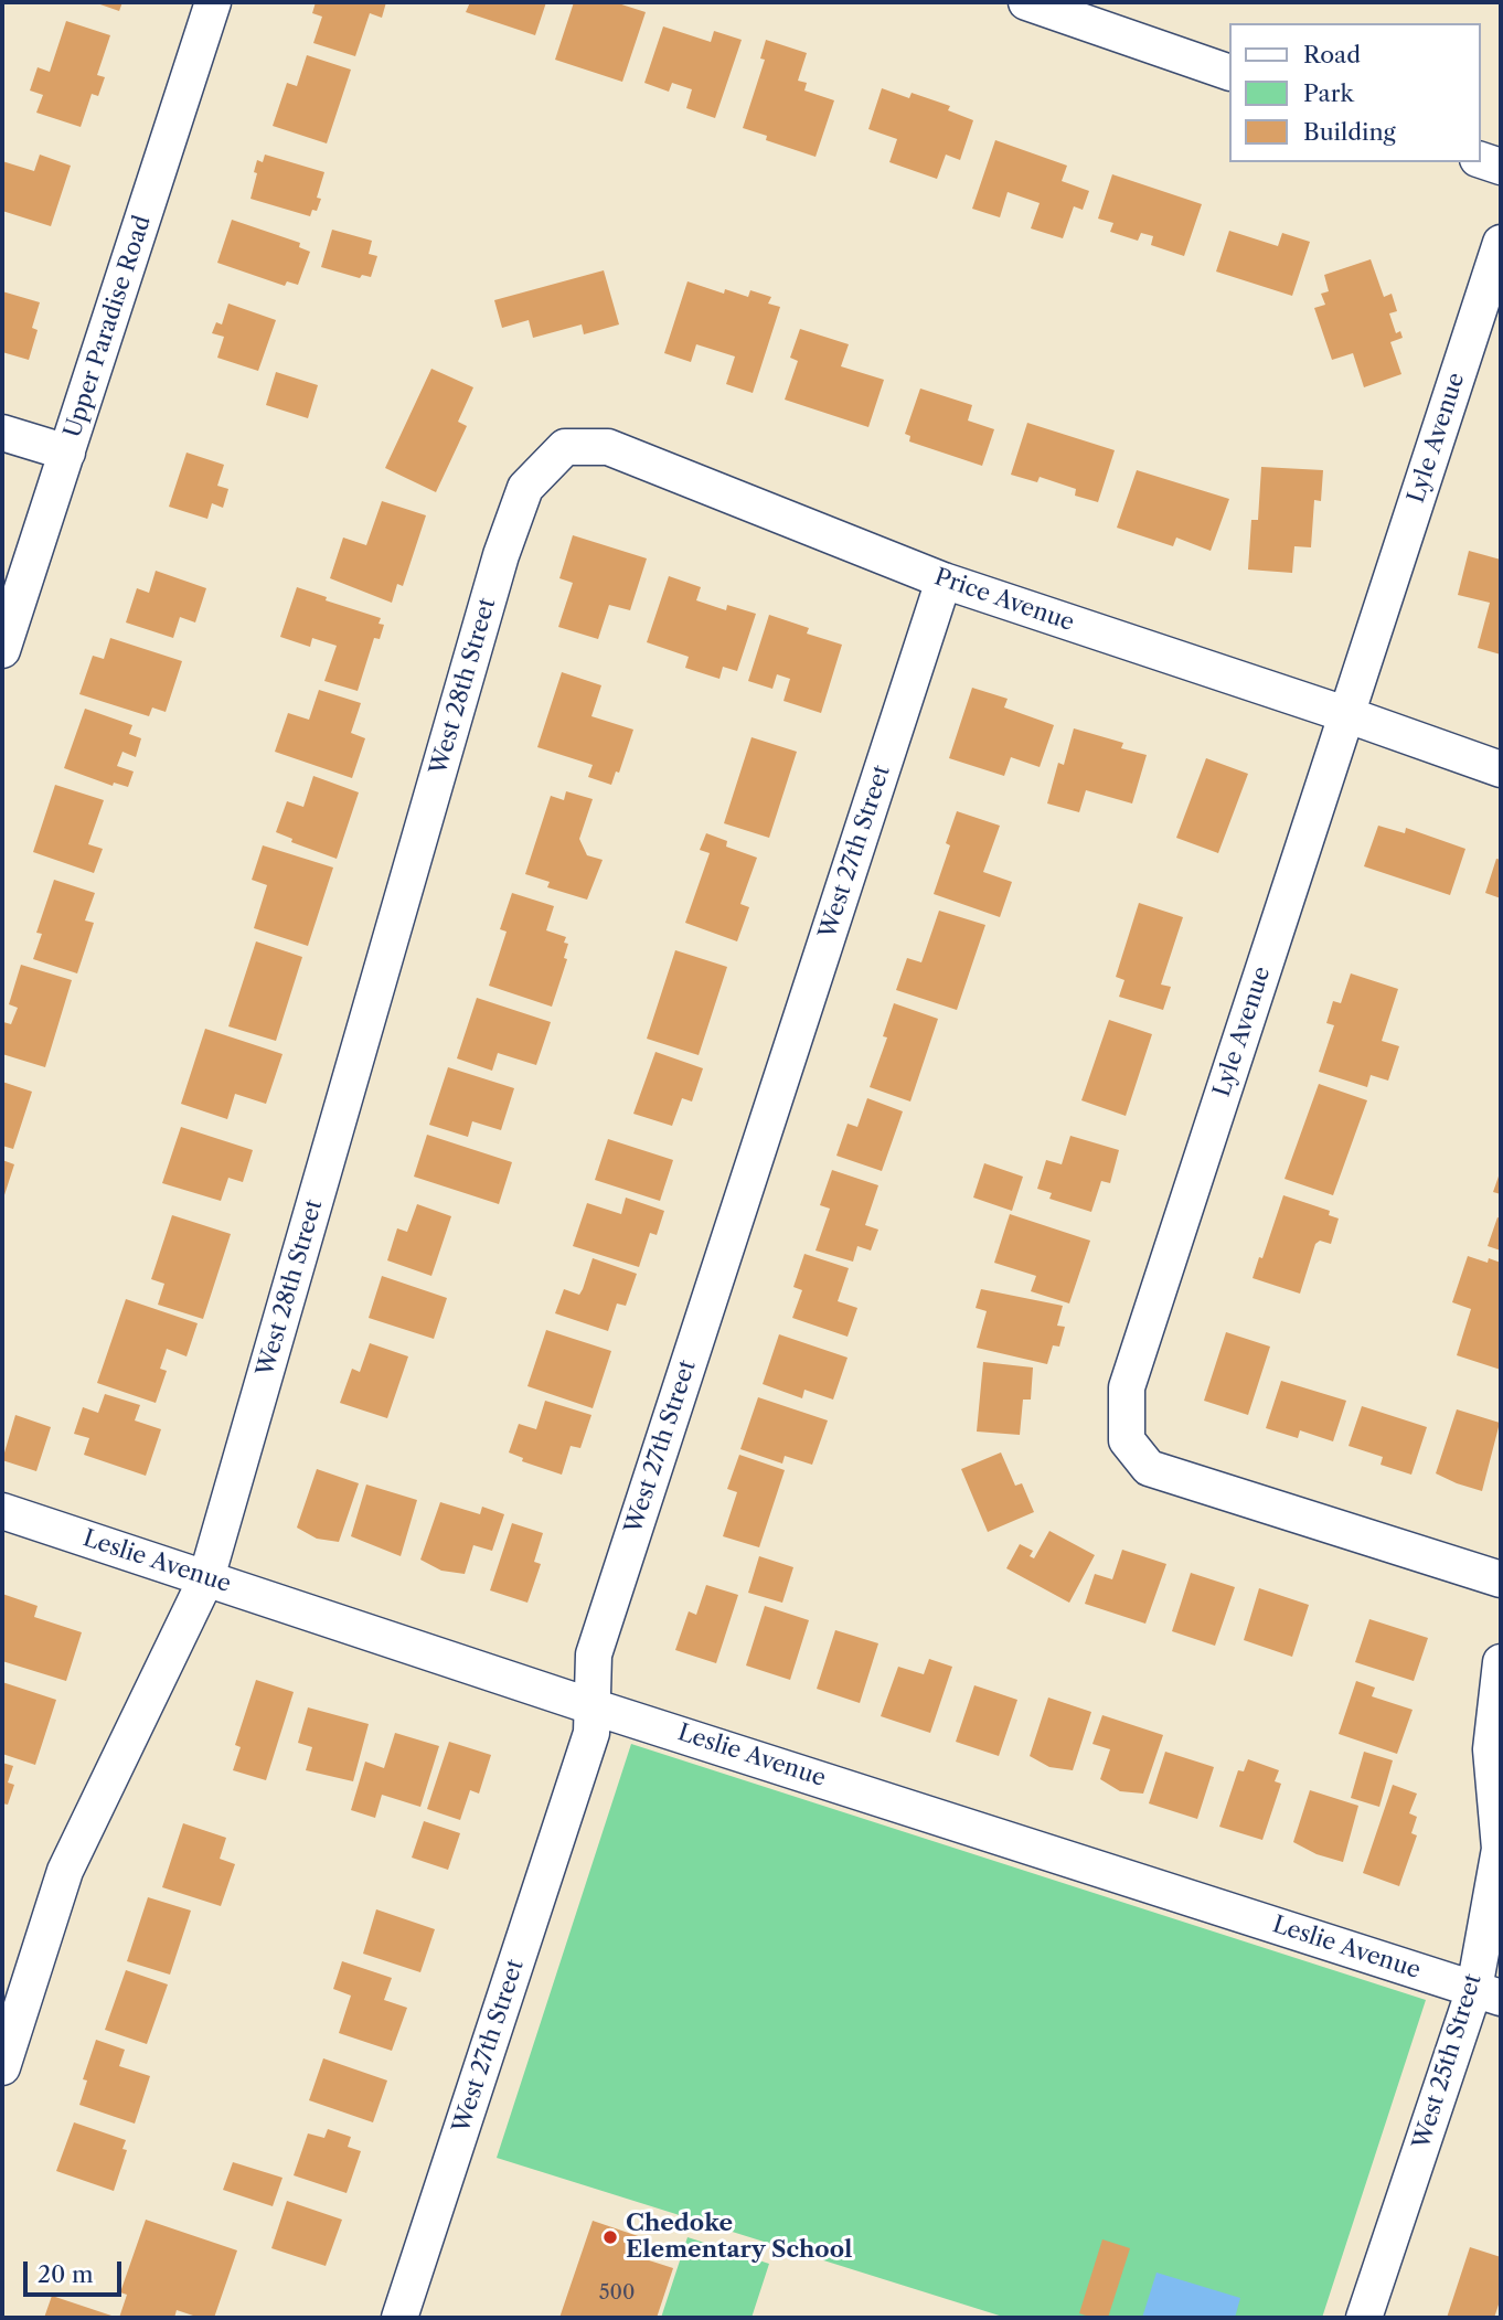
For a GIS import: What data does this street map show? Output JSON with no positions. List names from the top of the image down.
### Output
{
  "streets": {
    "street": [
      "Upper Paradise Road",
      "Lyle Avenue",
      "Price Avenue",
      "West 28th Street",
      "West 27th Street",
      "Leslie Avenue",
      "West 25th Street"
    ]
  },
  "crossings": [
    ["Lyle Avenue", "Price Avenue"],
    ["Price Avenue", "West 28th Street"],
    ["Price Avenue", "West 27th Street"],
    ["West 28th Street", "Leslie Avenue"],
    ["West 27th Street", "Leslie Avenue"],
    ["Leslie Avenue", "West 25th Street"]
  ],
  "places": ["Chedoke Elementary School"],
  "house_numbers": ["500"],
  "legend": ["Road", "Park", "Building"],
  "scale_bar": "20 m"
}
